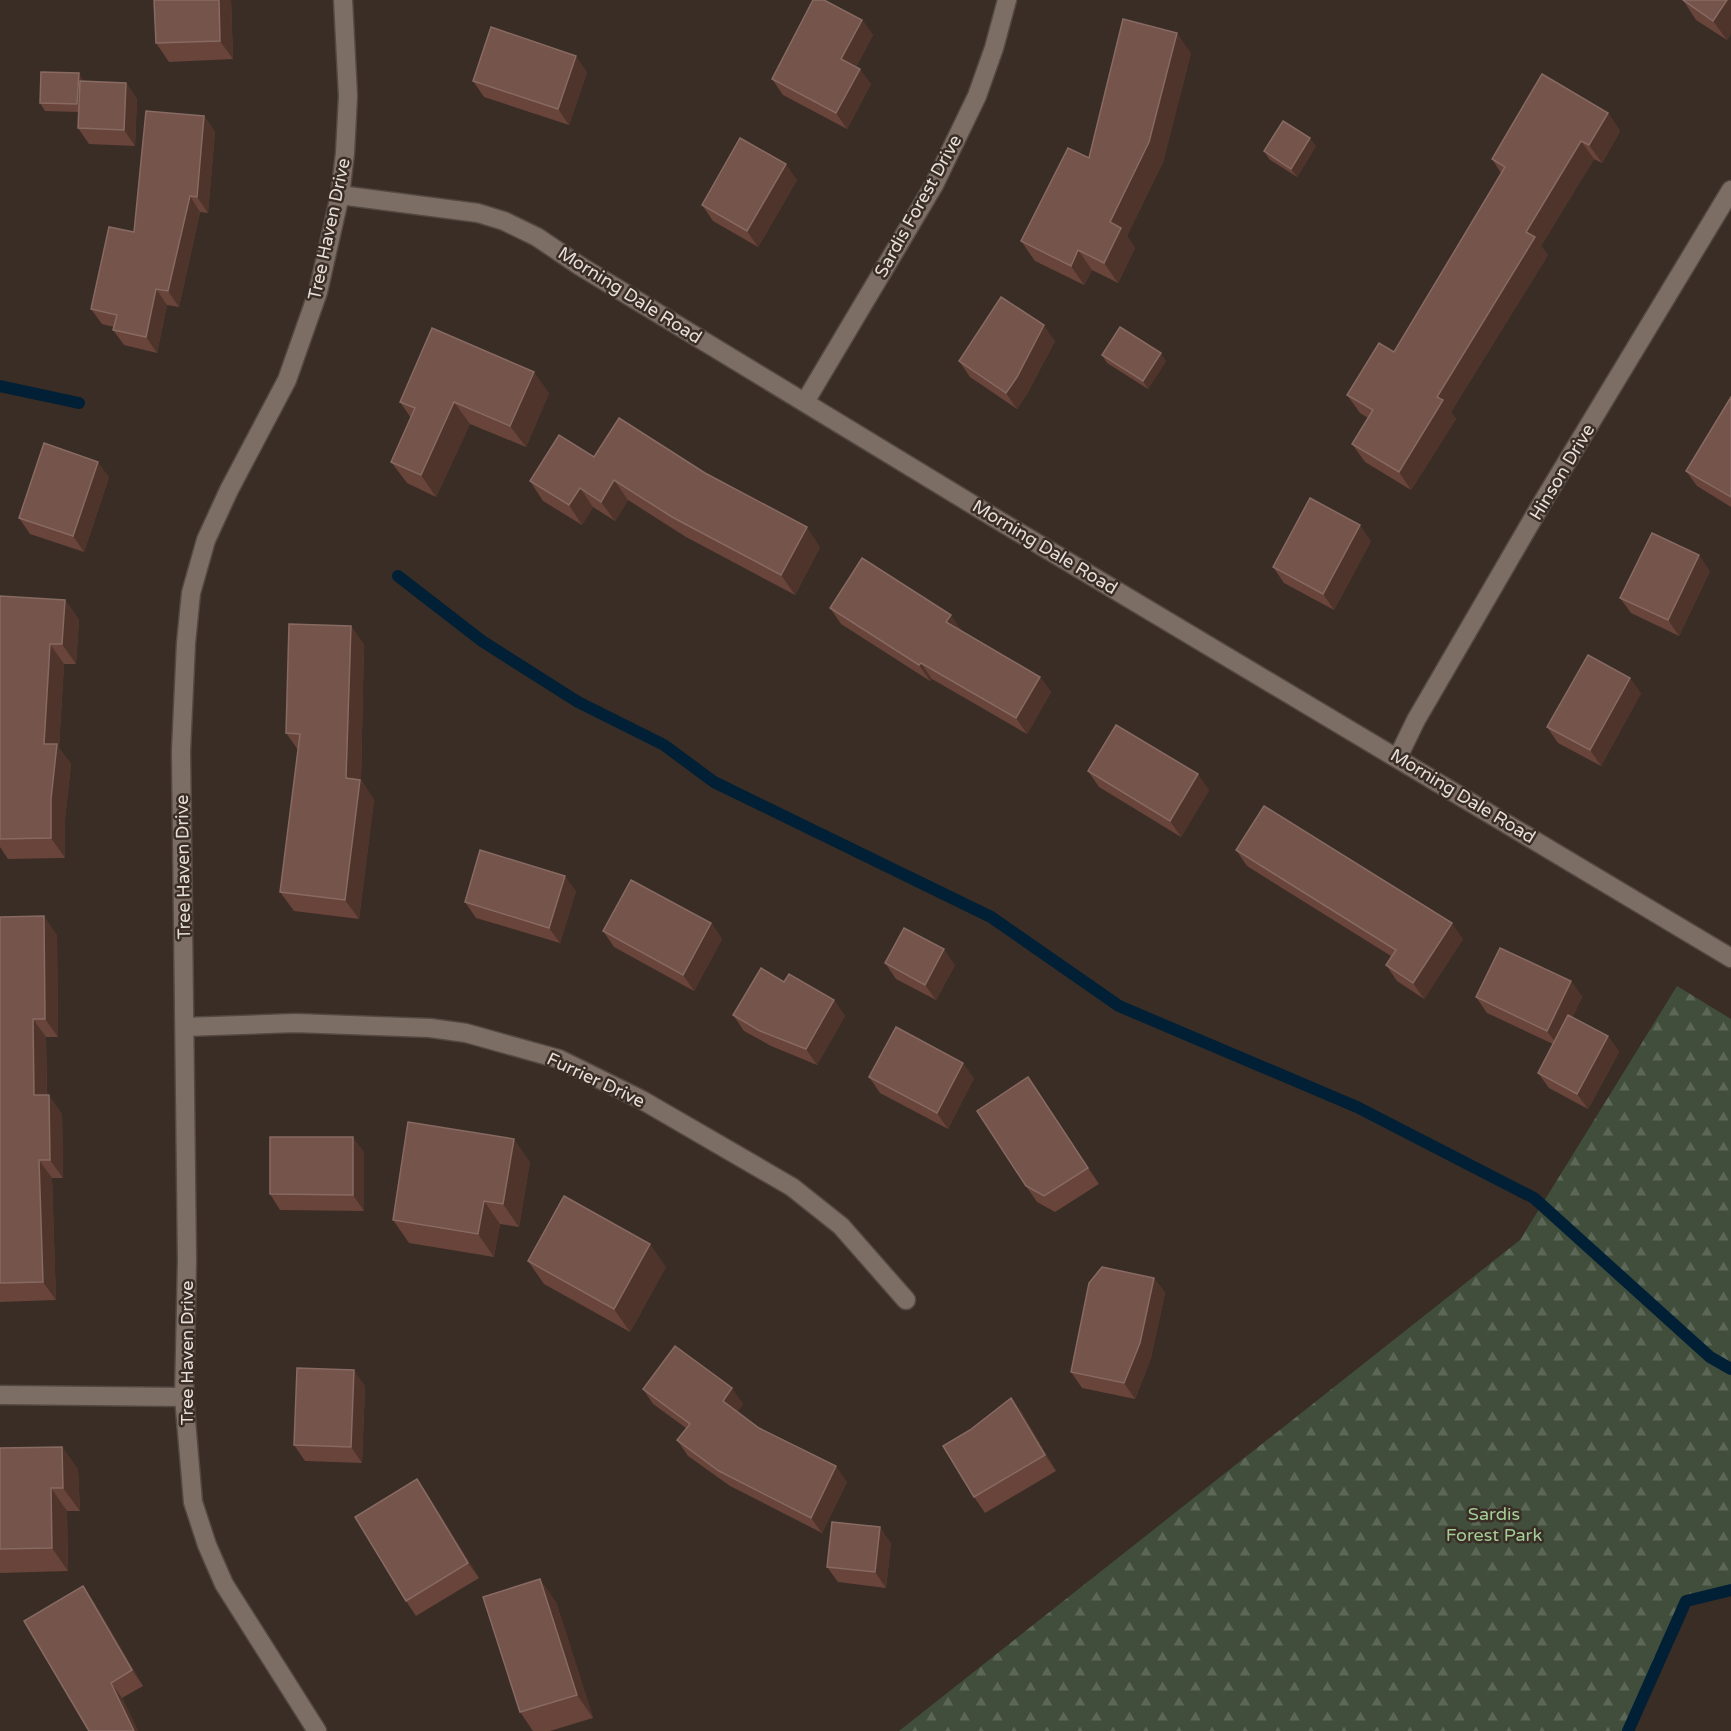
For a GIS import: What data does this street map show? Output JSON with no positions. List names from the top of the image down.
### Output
{
  "streets": {
    "street": [
      "Sardis Forest Drive",
      "Tree Haven Drive",
      "Morning Dale Road",
      "Hinson Drive",
      "Furrier Drive"
    ]
  },
  "crossings": [
    ["Sardis Forest Drive", "Morning Dale Road"],
    ["Tree Haven Drive", "Morning Dale Road"],
    ["Tree Haven Drive", "Furrier Drive"],
    ["Morning Dale Road", "Hinson Drive"]
  ],
  "parks": ["Sardis Forest Park"]
}
